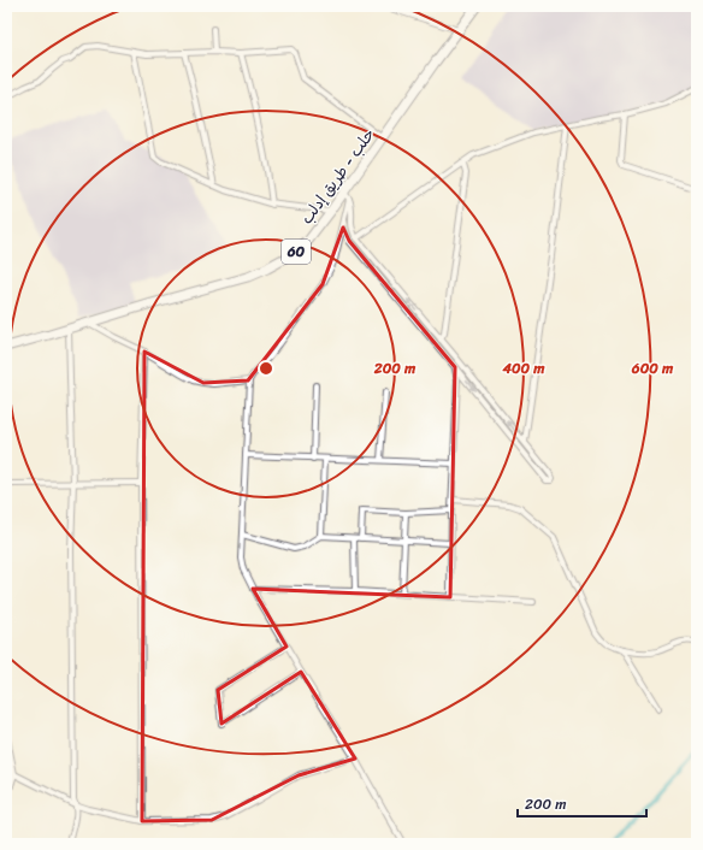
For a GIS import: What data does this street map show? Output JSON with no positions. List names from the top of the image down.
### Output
{
  "streets": {
    "highway": ["حلب - طريق إدلب", "60"]
  },
  "scale_bar": "200 m",
  "rings": ["200 m", "400 m", "600 m"]
}
